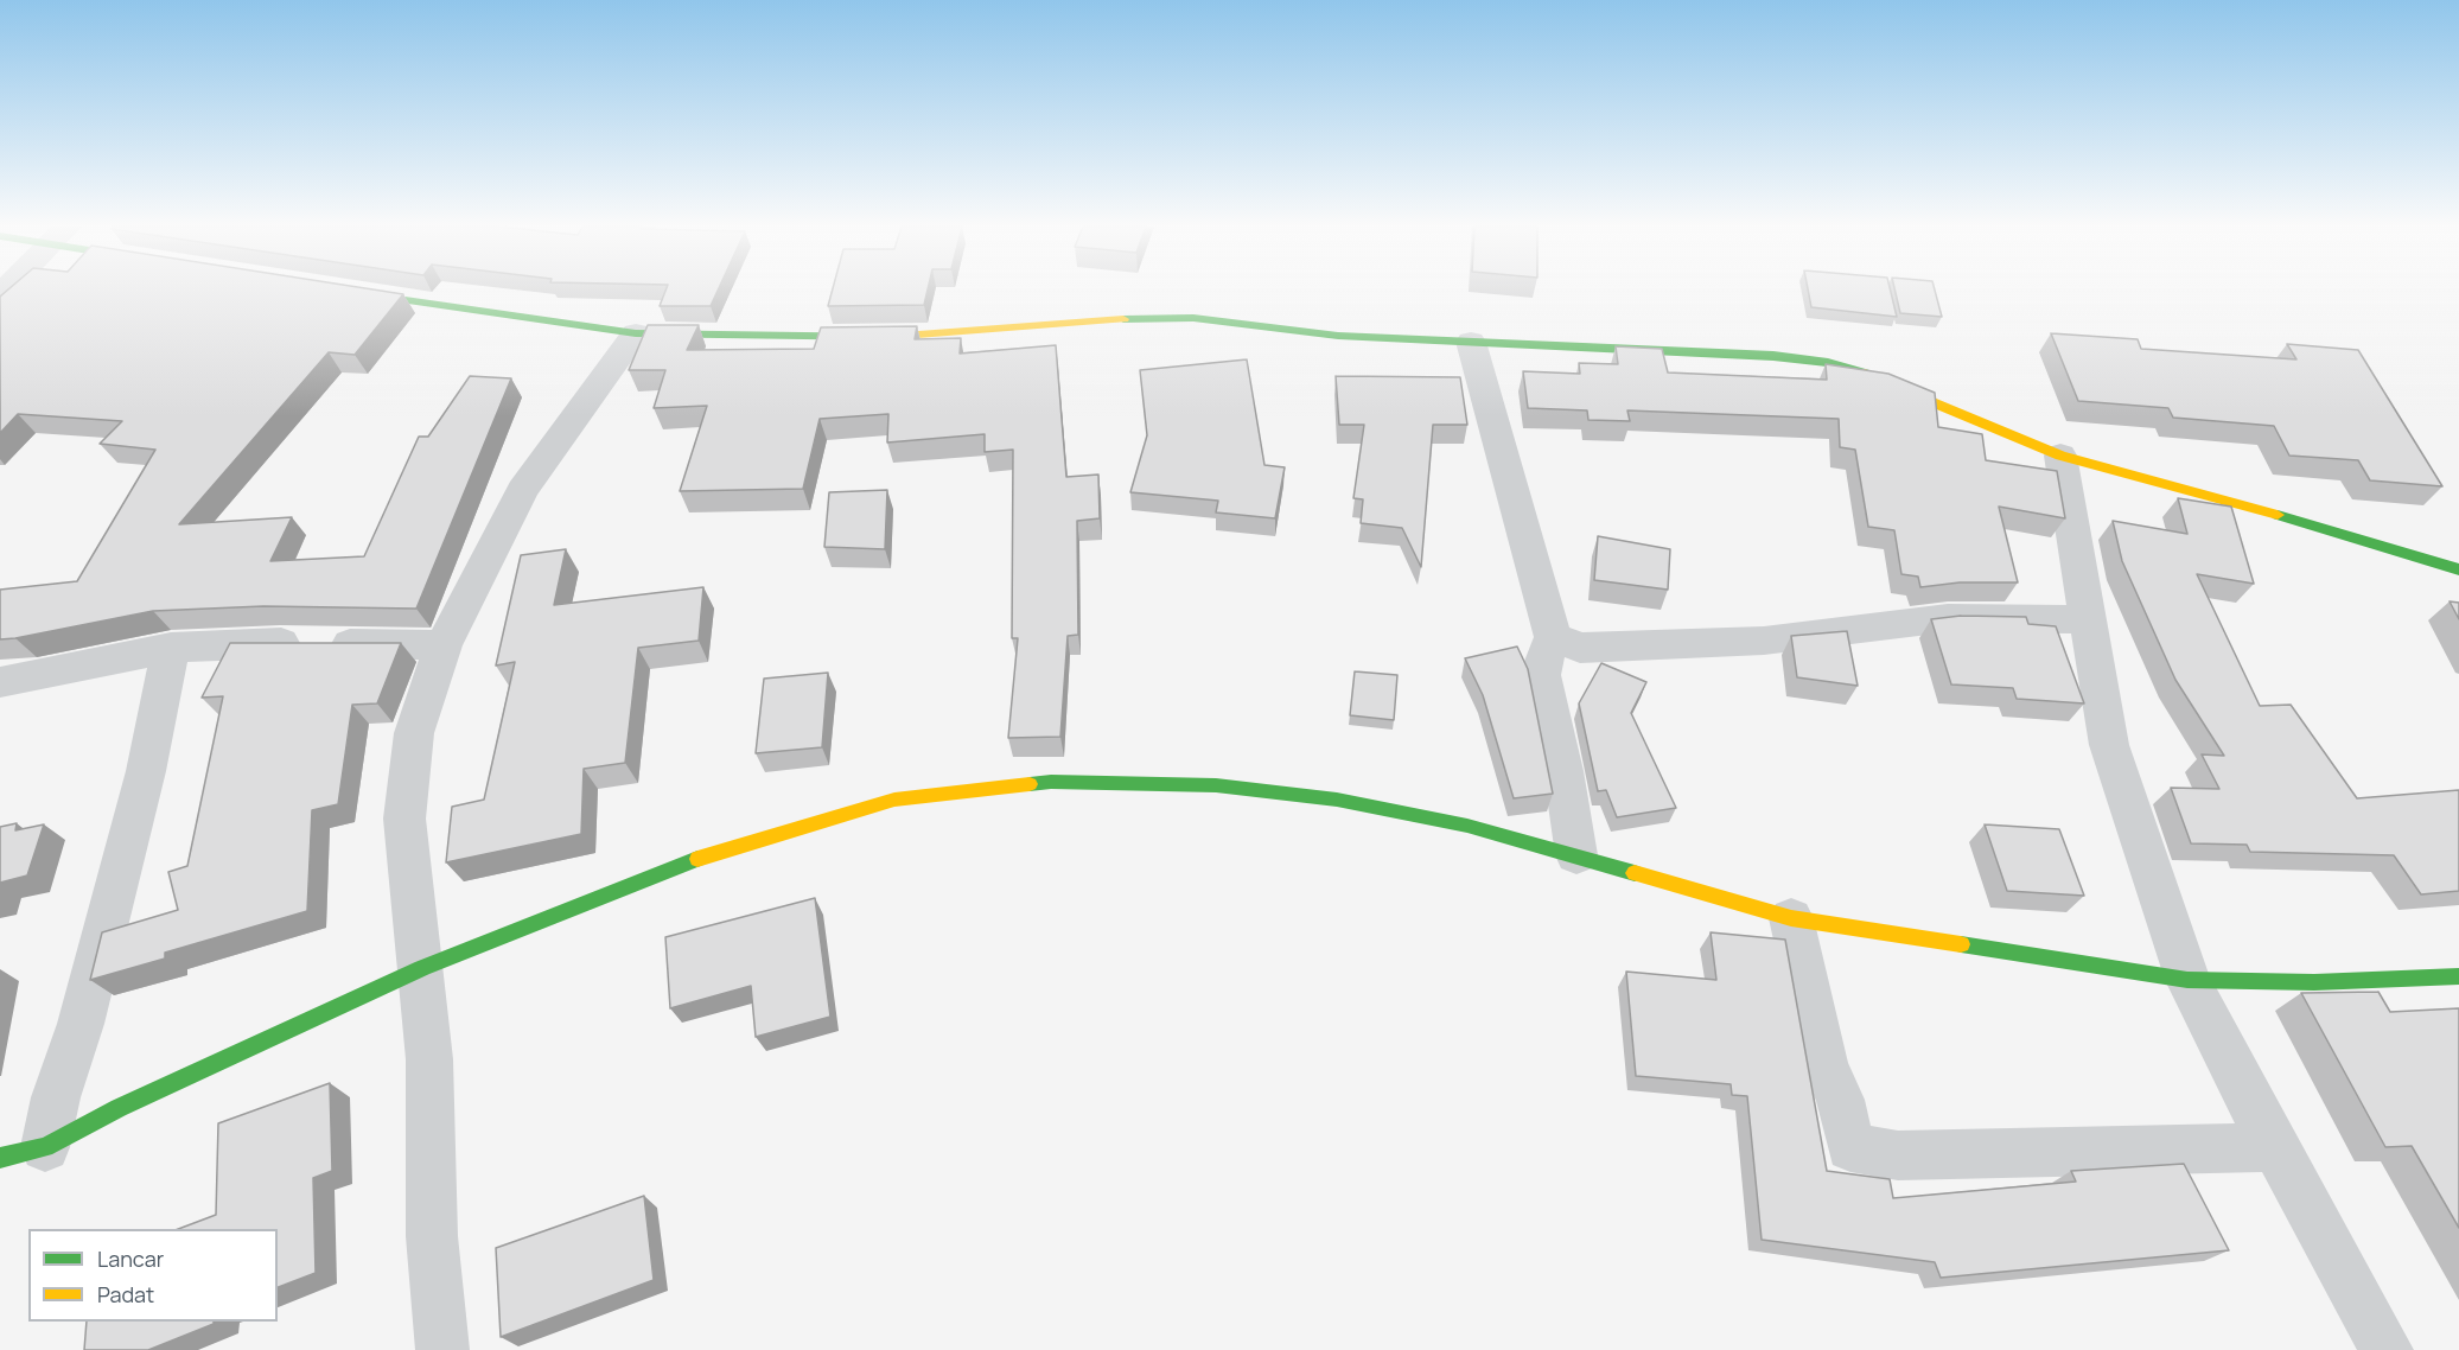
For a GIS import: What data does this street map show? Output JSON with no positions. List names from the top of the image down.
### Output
{
  "legend": ["Lancar", "Padat"]
}
